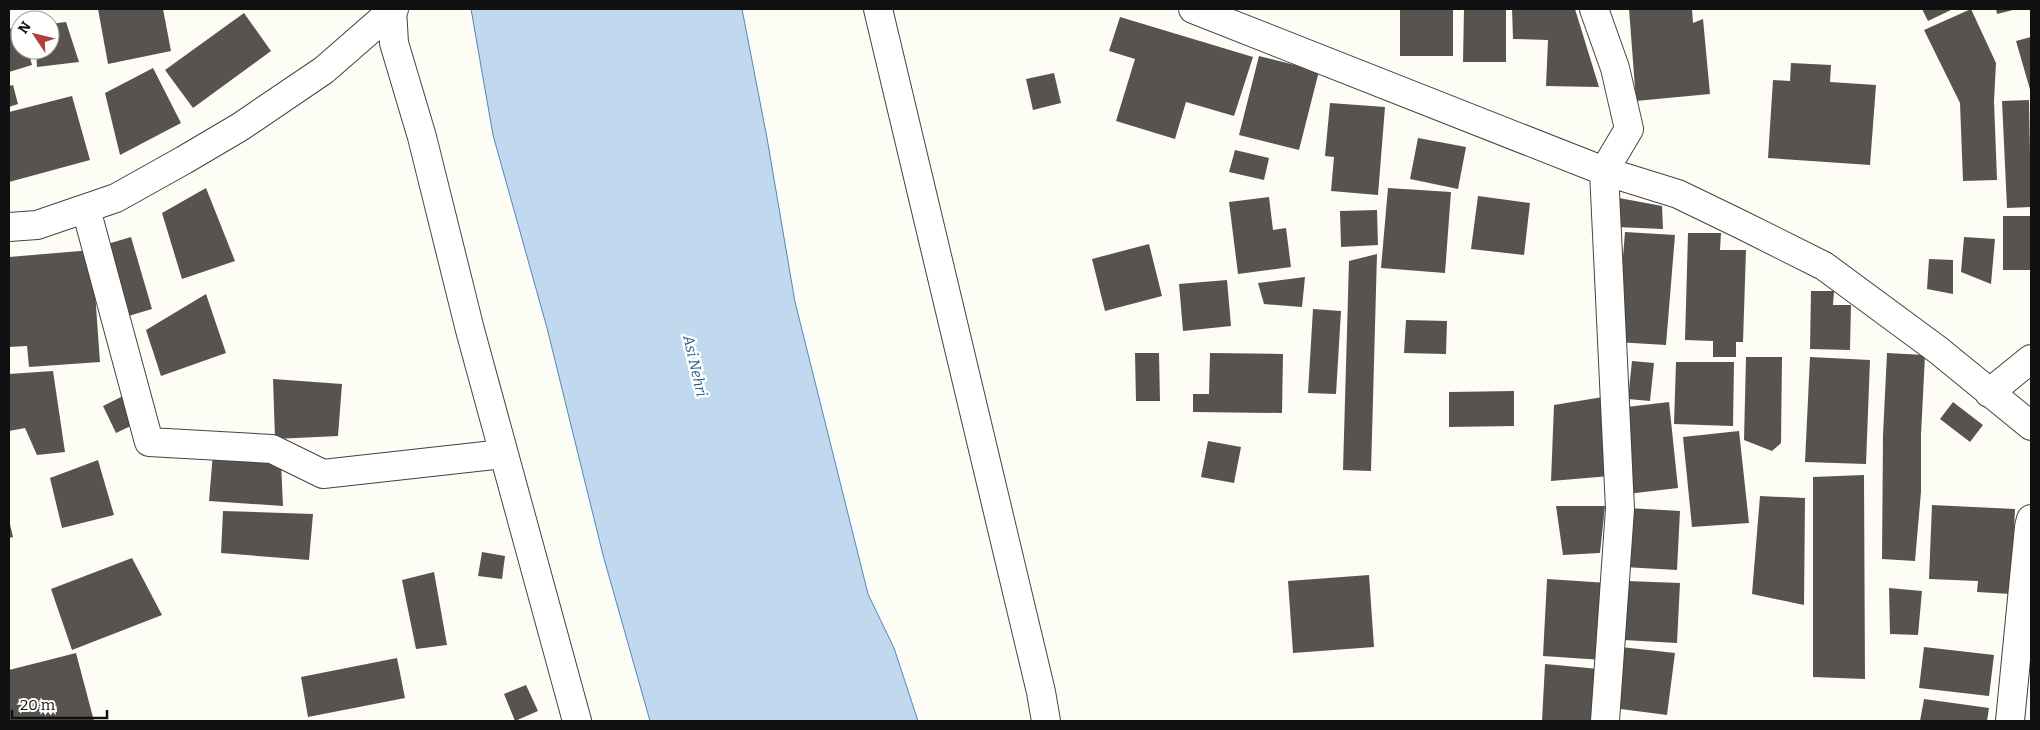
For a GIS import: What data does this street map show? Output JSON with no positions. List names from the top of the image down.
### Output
{
  "water": ["Asi Nehri"],
  "scale_bar": "20 m",
  "north": "top left"
}
